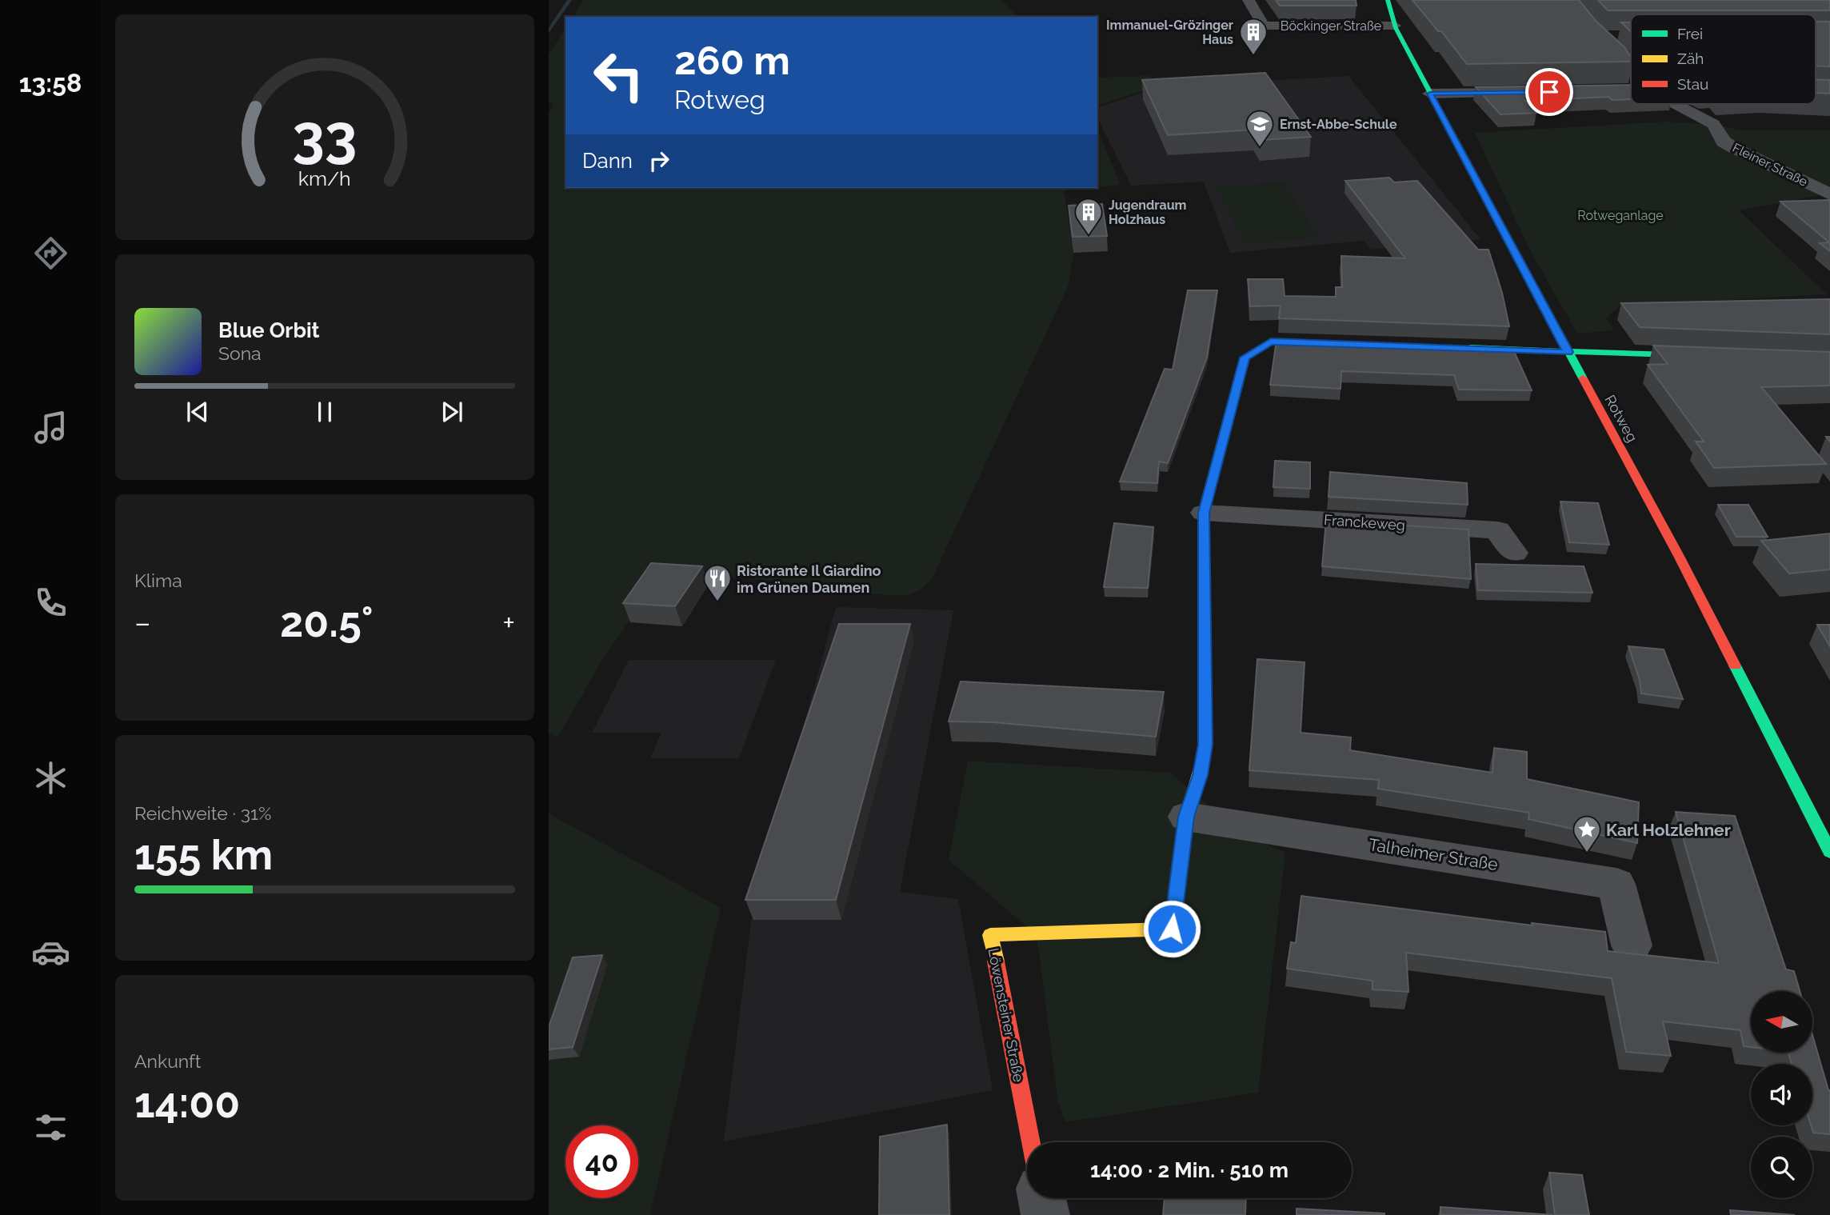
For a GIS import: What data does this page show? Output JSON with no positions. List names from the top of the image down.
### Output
{
  "streets": {
    "main road": ["Rotweg", "Löwensteiner Straße"],
    "street": [
      "Böckinger Straße",
      "Fleiner Straße",
      "Franckeweg",
      "Talheimer Straße"
    ]
  },
  "crossings": [
    ["Böckinger Straße", "Rotweg"],
    ["Franckeweg", "Löwensteiner Straße"],
    ["Talheimer Straße", "Löwensteiner Straße"]
  ],
  "parks": ["Rotweganlage"],
  "places": {
    "building": ["Immanuel-Grözinger Haus", "Jugendraum Holzhaus"],
    "school or university": ["Ernst-Abbe-Schule"],
    "restaurant": ["Ristorante Il Giardino im Grünen Daumen"],
    "place": ["Karl Holzlehner"]
  },
  "legend": ["Frei", "Zäh", "Stau"],
  "north": "left",
  "page": {
    "tabs": "13:58",
    "turn": ["260 m", "Rotweg"],
    "then": "Dann",
    "song": ["Blue Orbit", "Sona"],
    "tile": [
      "Klima",
      ["Reichweite · 31%", "155 km"],
      ["Ankunft", "14:00"]
    ],
    "heat": ["−", "20.5°", "+"],
    "limit": "40",
    "trip": "14:00 · 2 Min. · 510 m",
    "gauge": ["33", "km/h"]
  }
}
